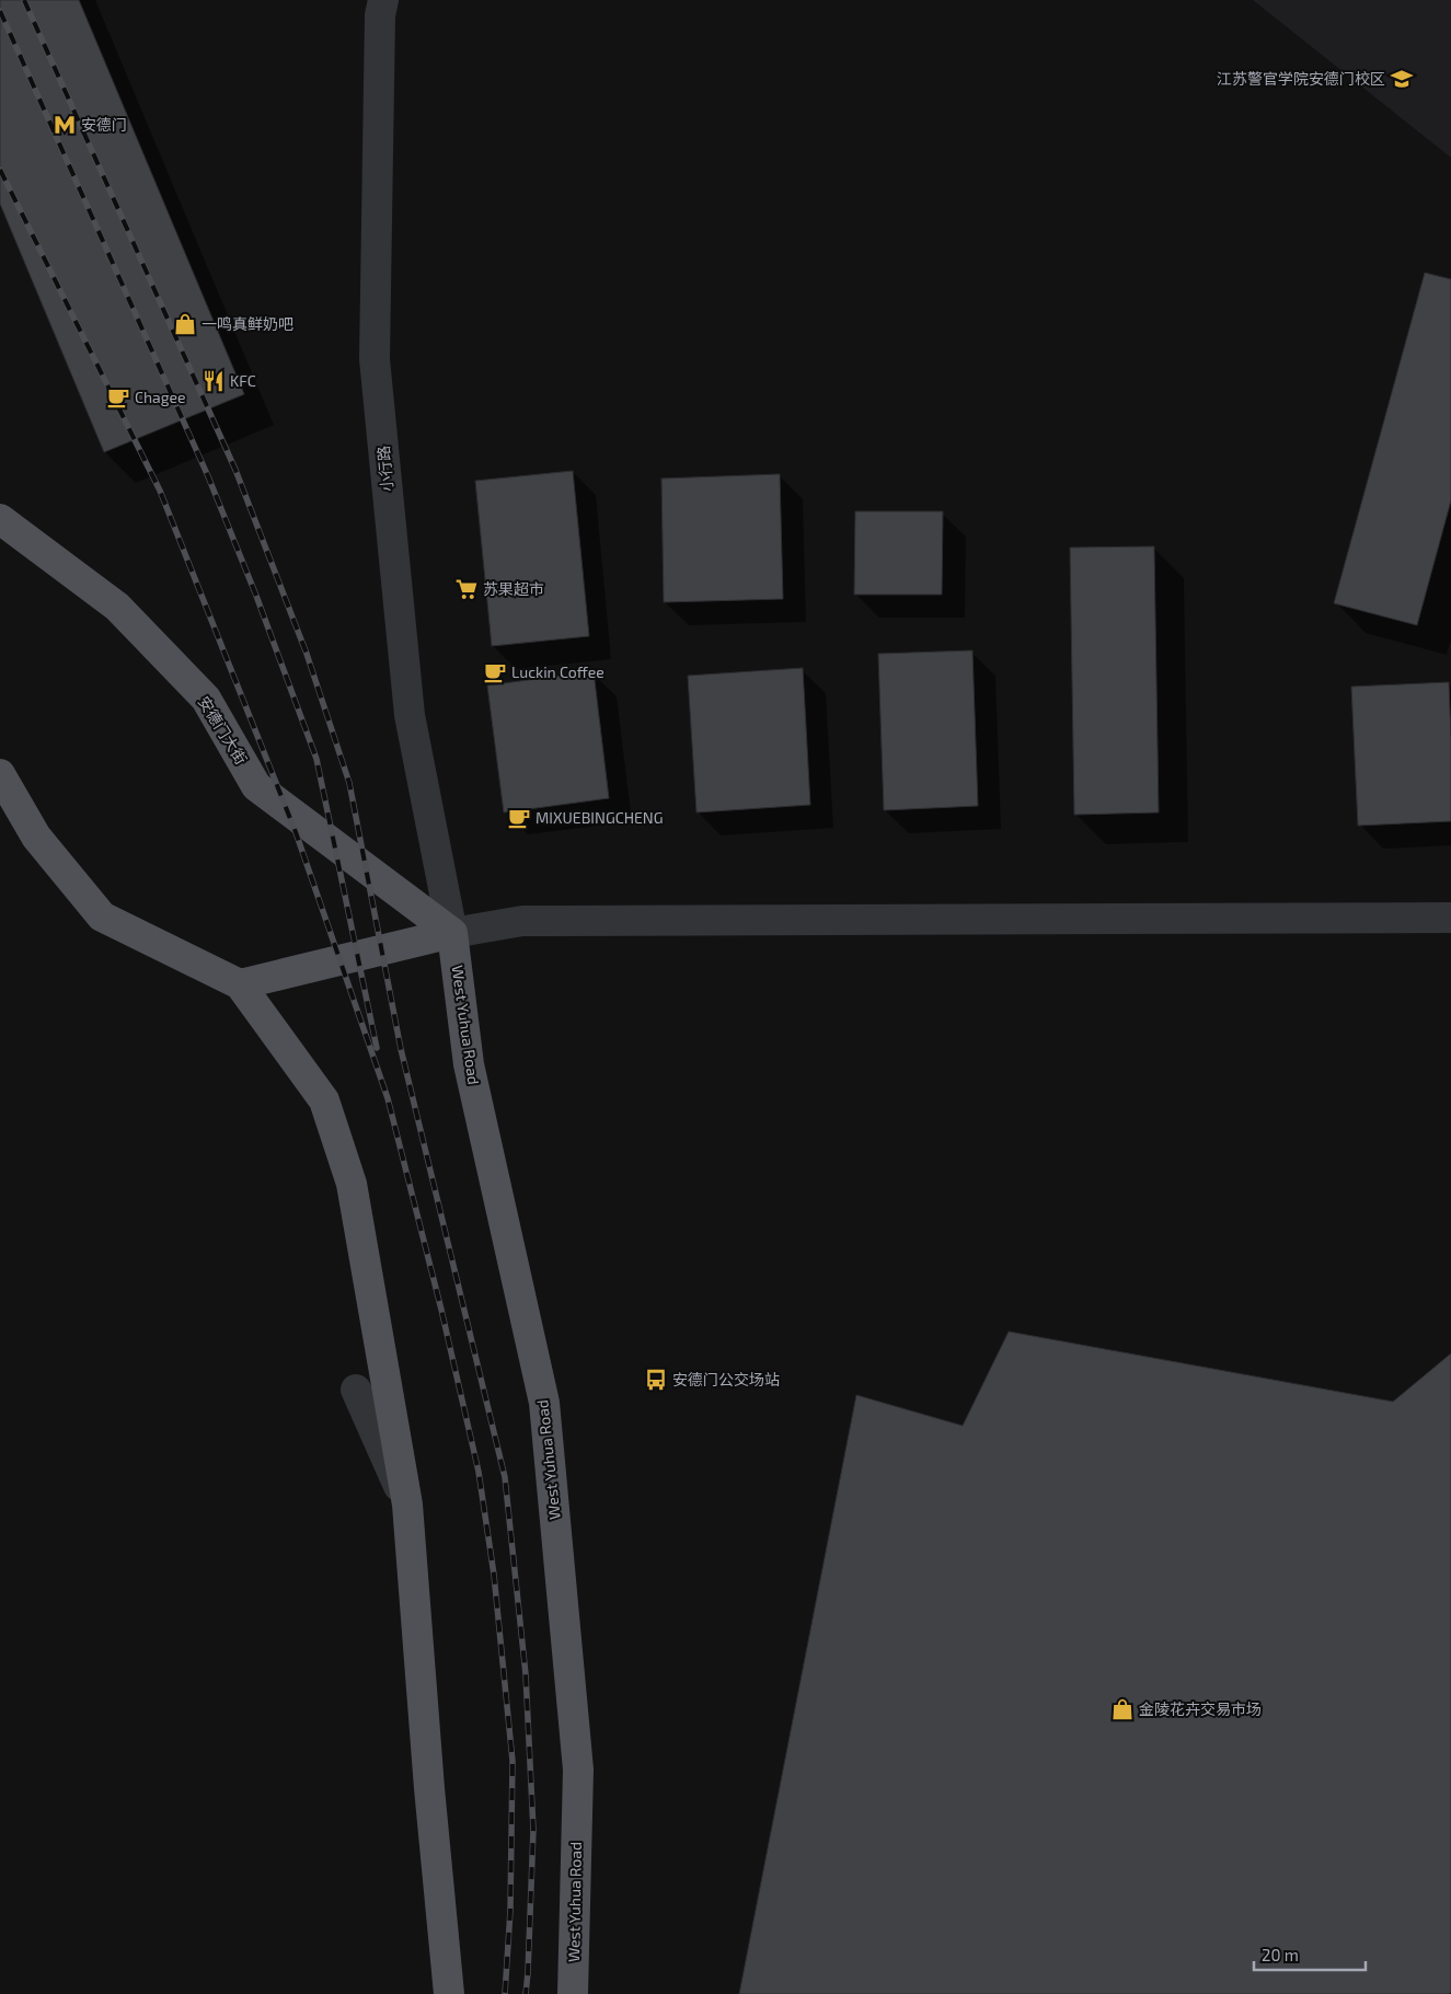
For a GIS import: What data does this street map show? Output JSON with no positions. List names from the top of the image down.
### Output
{
  "streets": {
    "main road": ["安德门大街", "West Yuhua Road"],
    "street": ["小行路"]
  },
  "crossings": [
    ["小行路", "安德门大街"],
    ["小行路", "West Yuhua Road"],
    ["安德门大街", "West Yuhua Road"]
  ],
  "places": {
    "school or university": ["江苏警官学院安德门校区"],
    "metro station": ["安德门"],
    "shop": ["一鸣真鲜奶吧", "金陵花卉交易市场"],
    "restaurant": ["KFC"],
    "cafe": ["Chagee", "Luckin Coffee", "MIXUEBINGCHENG"],
    "supermarket": ["苏果超市"],
    "bus stop": ["安德门公交场站"]
  },
  "scale_bar": "20 m"
}
